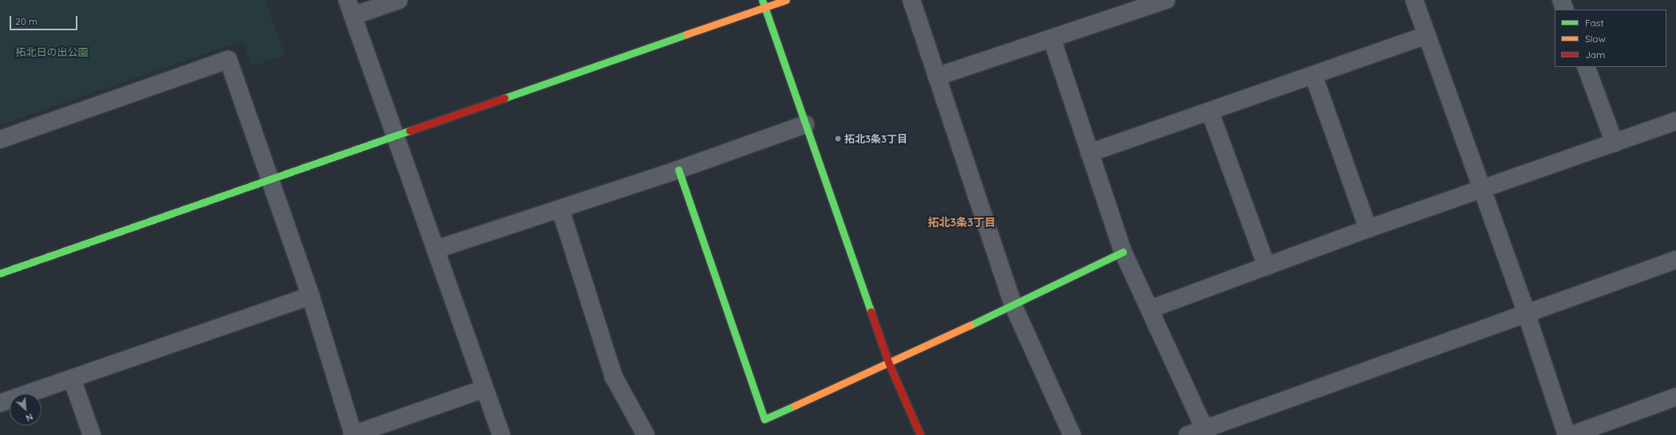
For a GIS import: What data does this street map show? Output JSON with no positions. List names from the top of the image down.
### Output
{
  "districts": ["拓北3条3丁目"],
  "parks": ["拓北日の出公園"],
  "places": ["拓北3条3丁目"],
  "legend": ["Fast", "Slow", "Jam"],
  "scale_bar": "20 m",
  "north": "bottom right"
}
